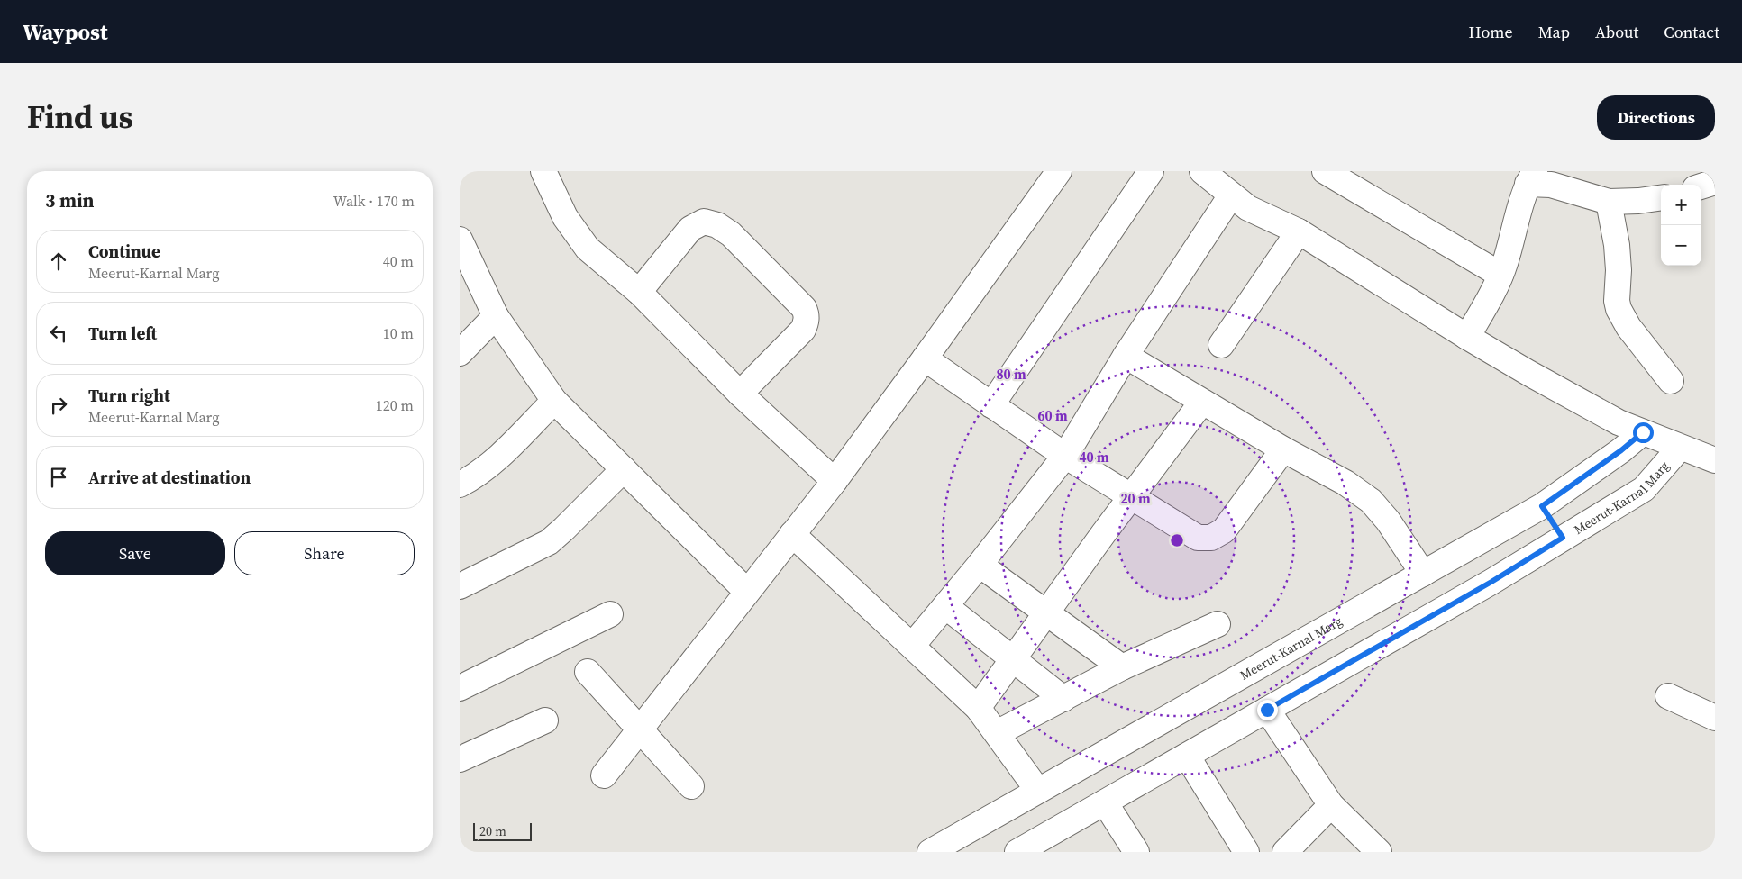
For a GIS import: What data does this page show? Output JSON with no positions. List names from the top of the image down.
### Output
{
  "streets": {
    "street": ["Meerut-Karnal Marg"]
  },
  "scale_bar": "20 m",
  "page": {
    "header": "Waypost",
    "nav": [
      "Home",
      "Map",
      "About",
      "Contact"
    ],
    "title": "Find us",
    "buttons": [
      "Directions",
      ["Save", "Share"]
    ],
    "heading": ["3 min", "Walk · 170 m"],
    "map_buttons": ["+", "−"],
    "list": [
      ["Continue", "Meerut-Karnal Marg", "40 m"],
      ["Turn left", "10 m"],
      ["Turn right", "Meerut-Karnal Marg", "120 m"],
      "Arrive at destination"
    ],
    "scale": "20 m"
  },
  "rings": [
    "80 m",
    "60 m",
    "40 m",
    "20 m"
  ]
}
